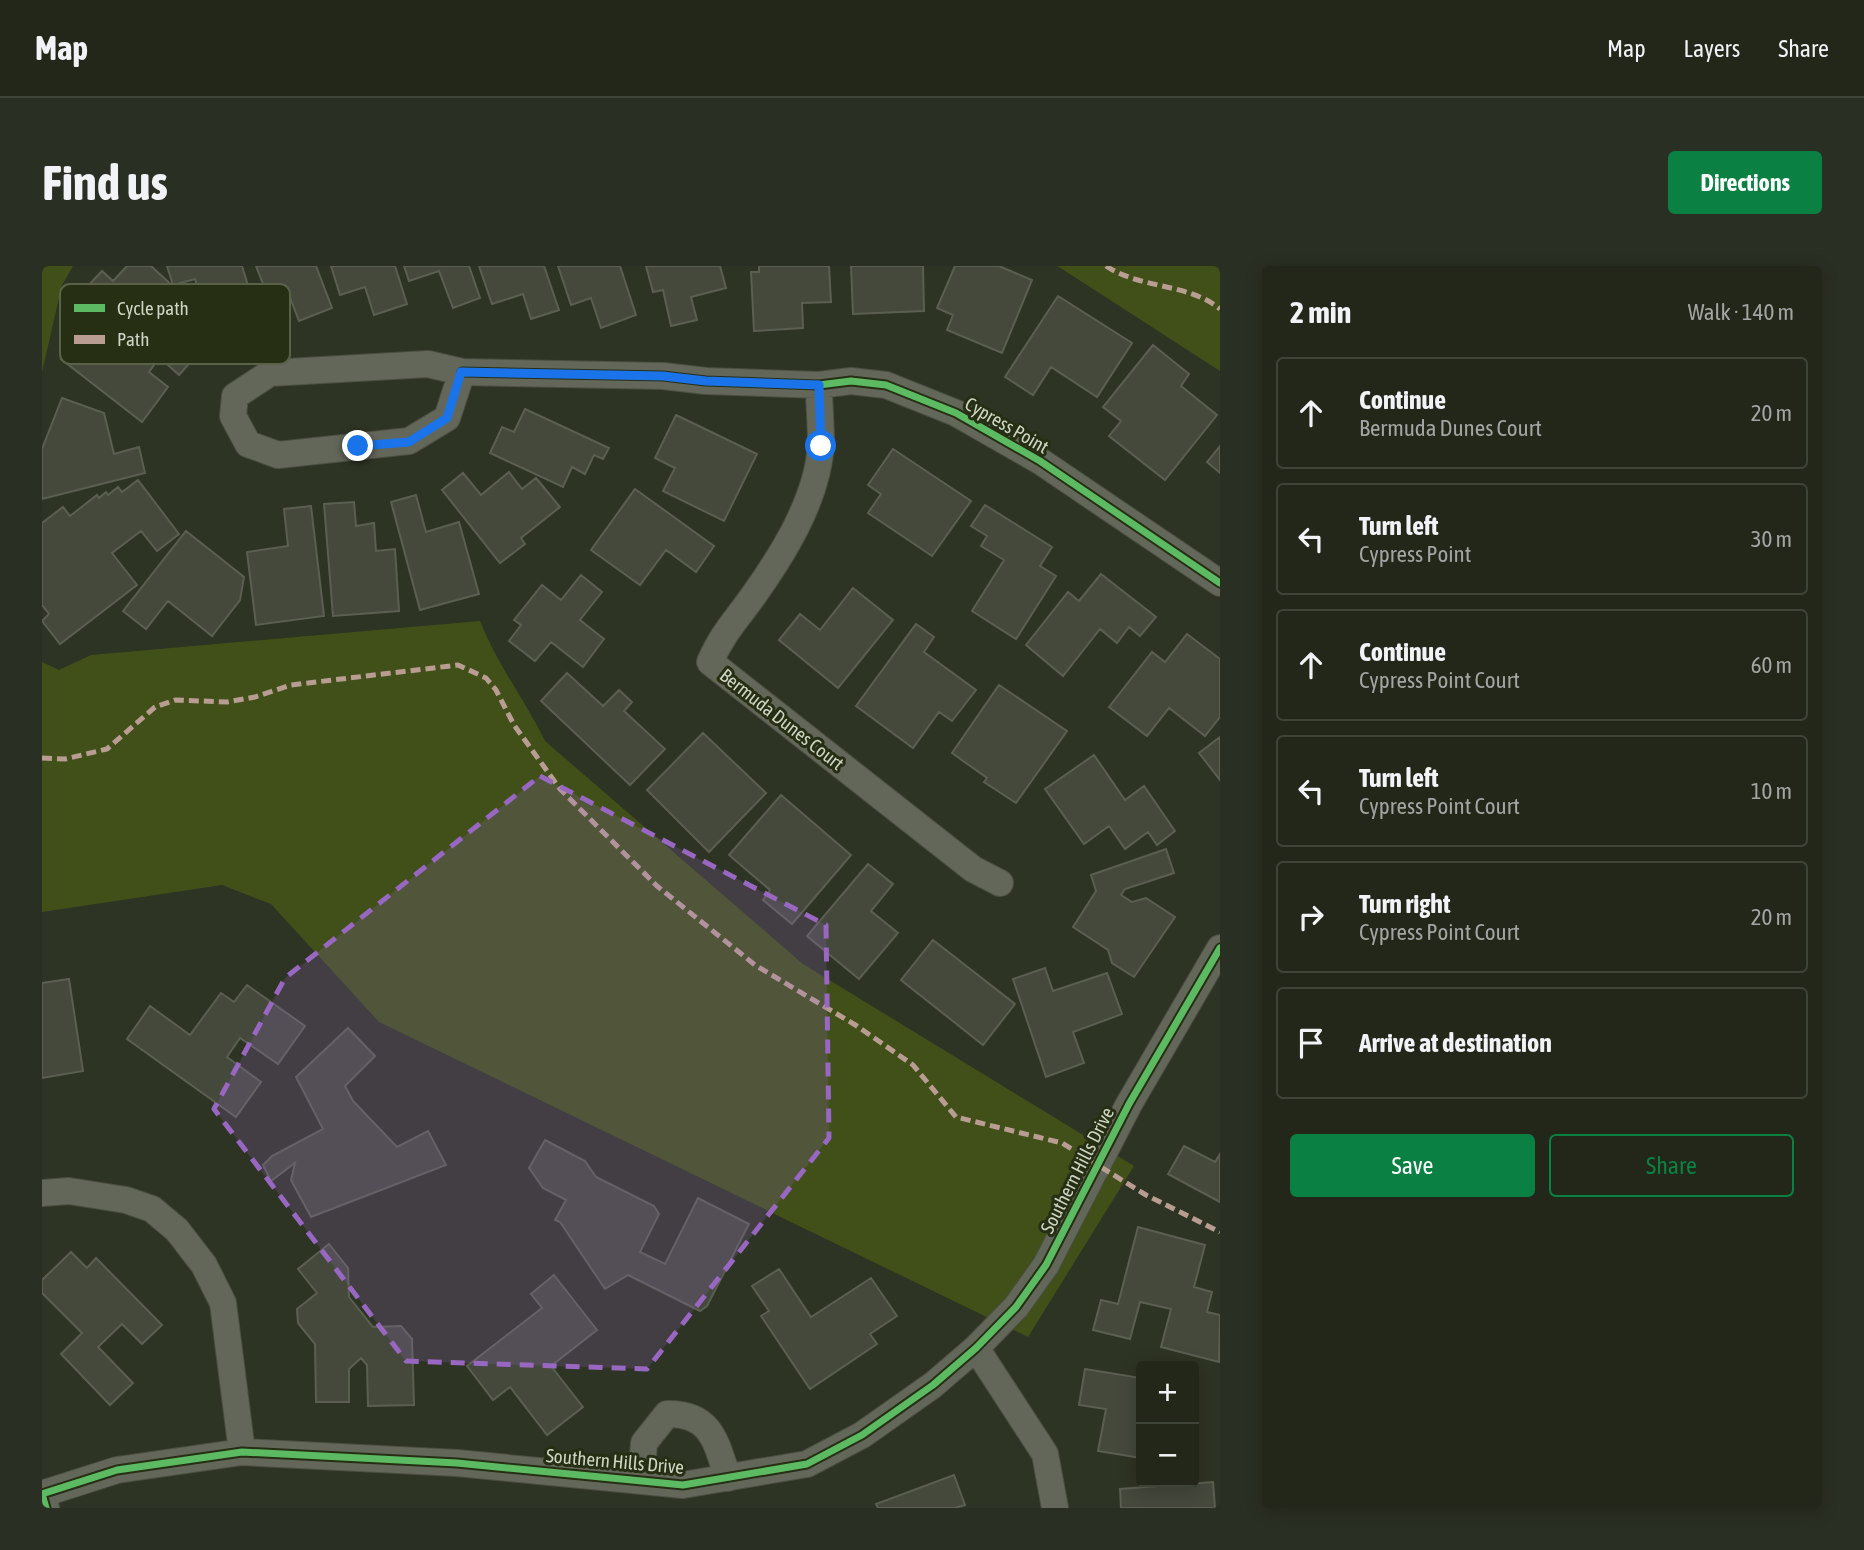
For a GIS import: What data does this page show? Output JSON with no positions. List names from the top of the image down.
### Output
{
  "streets": {
    "street": ["Cypress Point", "Bermuda Dunes Court", "Southern Hills Drive"]
  },
  "crossings": [
    ["Cypress Point", "Bermuda Dunes Court"]
  ],
  "legend": ["Cycle path", "Path"],
  "page": {
    "header": "Map",
    "nav": ["Map", "Layers", "Share"],
    "buttons": [
      "Directions",
      ["Save", "Share"]
    ],
    "title": "Find us",
    "heading": ["2 min", "Walk · 140 m"],
    "list": [
      ["Continue", "Bermuda Dunes Court", "20 m"],
      ["Turn left", "Cypress Point", "30 m"],
      ["Continue", "Cypress Point Court", "60 m"],
      ["Turn left", "Cypress Point Court", "10 m"],
      ["Turn right", "Cypress Point Court", "20 m"],
      "Arrive at destination"
    ],
    "map_buttons": ["+", "−"]
  }
}
